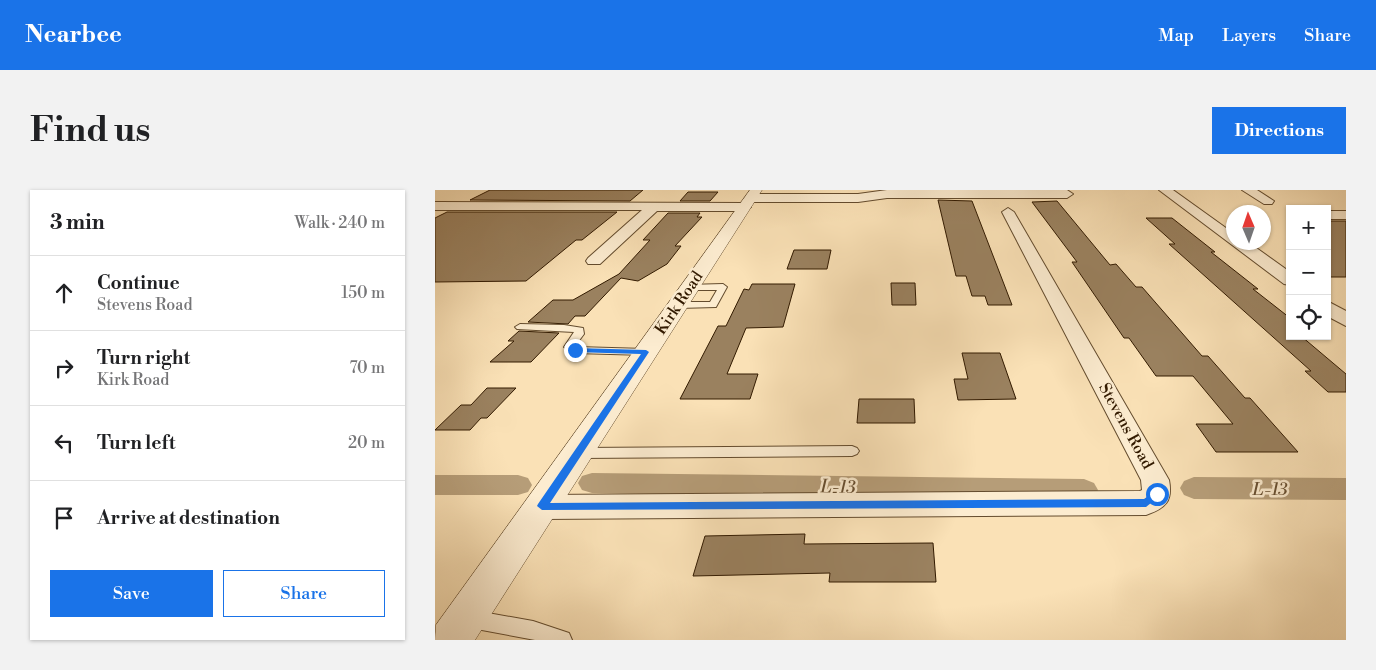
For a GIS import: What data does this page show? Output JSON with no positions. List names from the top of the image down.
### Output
{
  "streets": {
    "street": ["Kirk Road", "Stevens Road"]
  },
  "crossings": [
    ["Kirk Road", "Stevens Road"]
  ],
  "water": ["L-13"],
  "north": "top",
  "page": {
    "header": "Nearbee",
    "nav": ["Map", "Layers", "Share"],
    "buttons": [
      "Directions",
      ["Save", "Share"]
    ],
    "title": "Find us",
    "heading": ["3 min", "Walk · 240 m"],
    "map_buttons": ["+", "−"],
    "list": [
      ["Continue", "Stevens Road", "150 m"],
      ["Turn right", "Kirk Road", "70 m"],
      ["Turn left", "20 m"],
      "Arrive at destination"
    ]
  }
}
